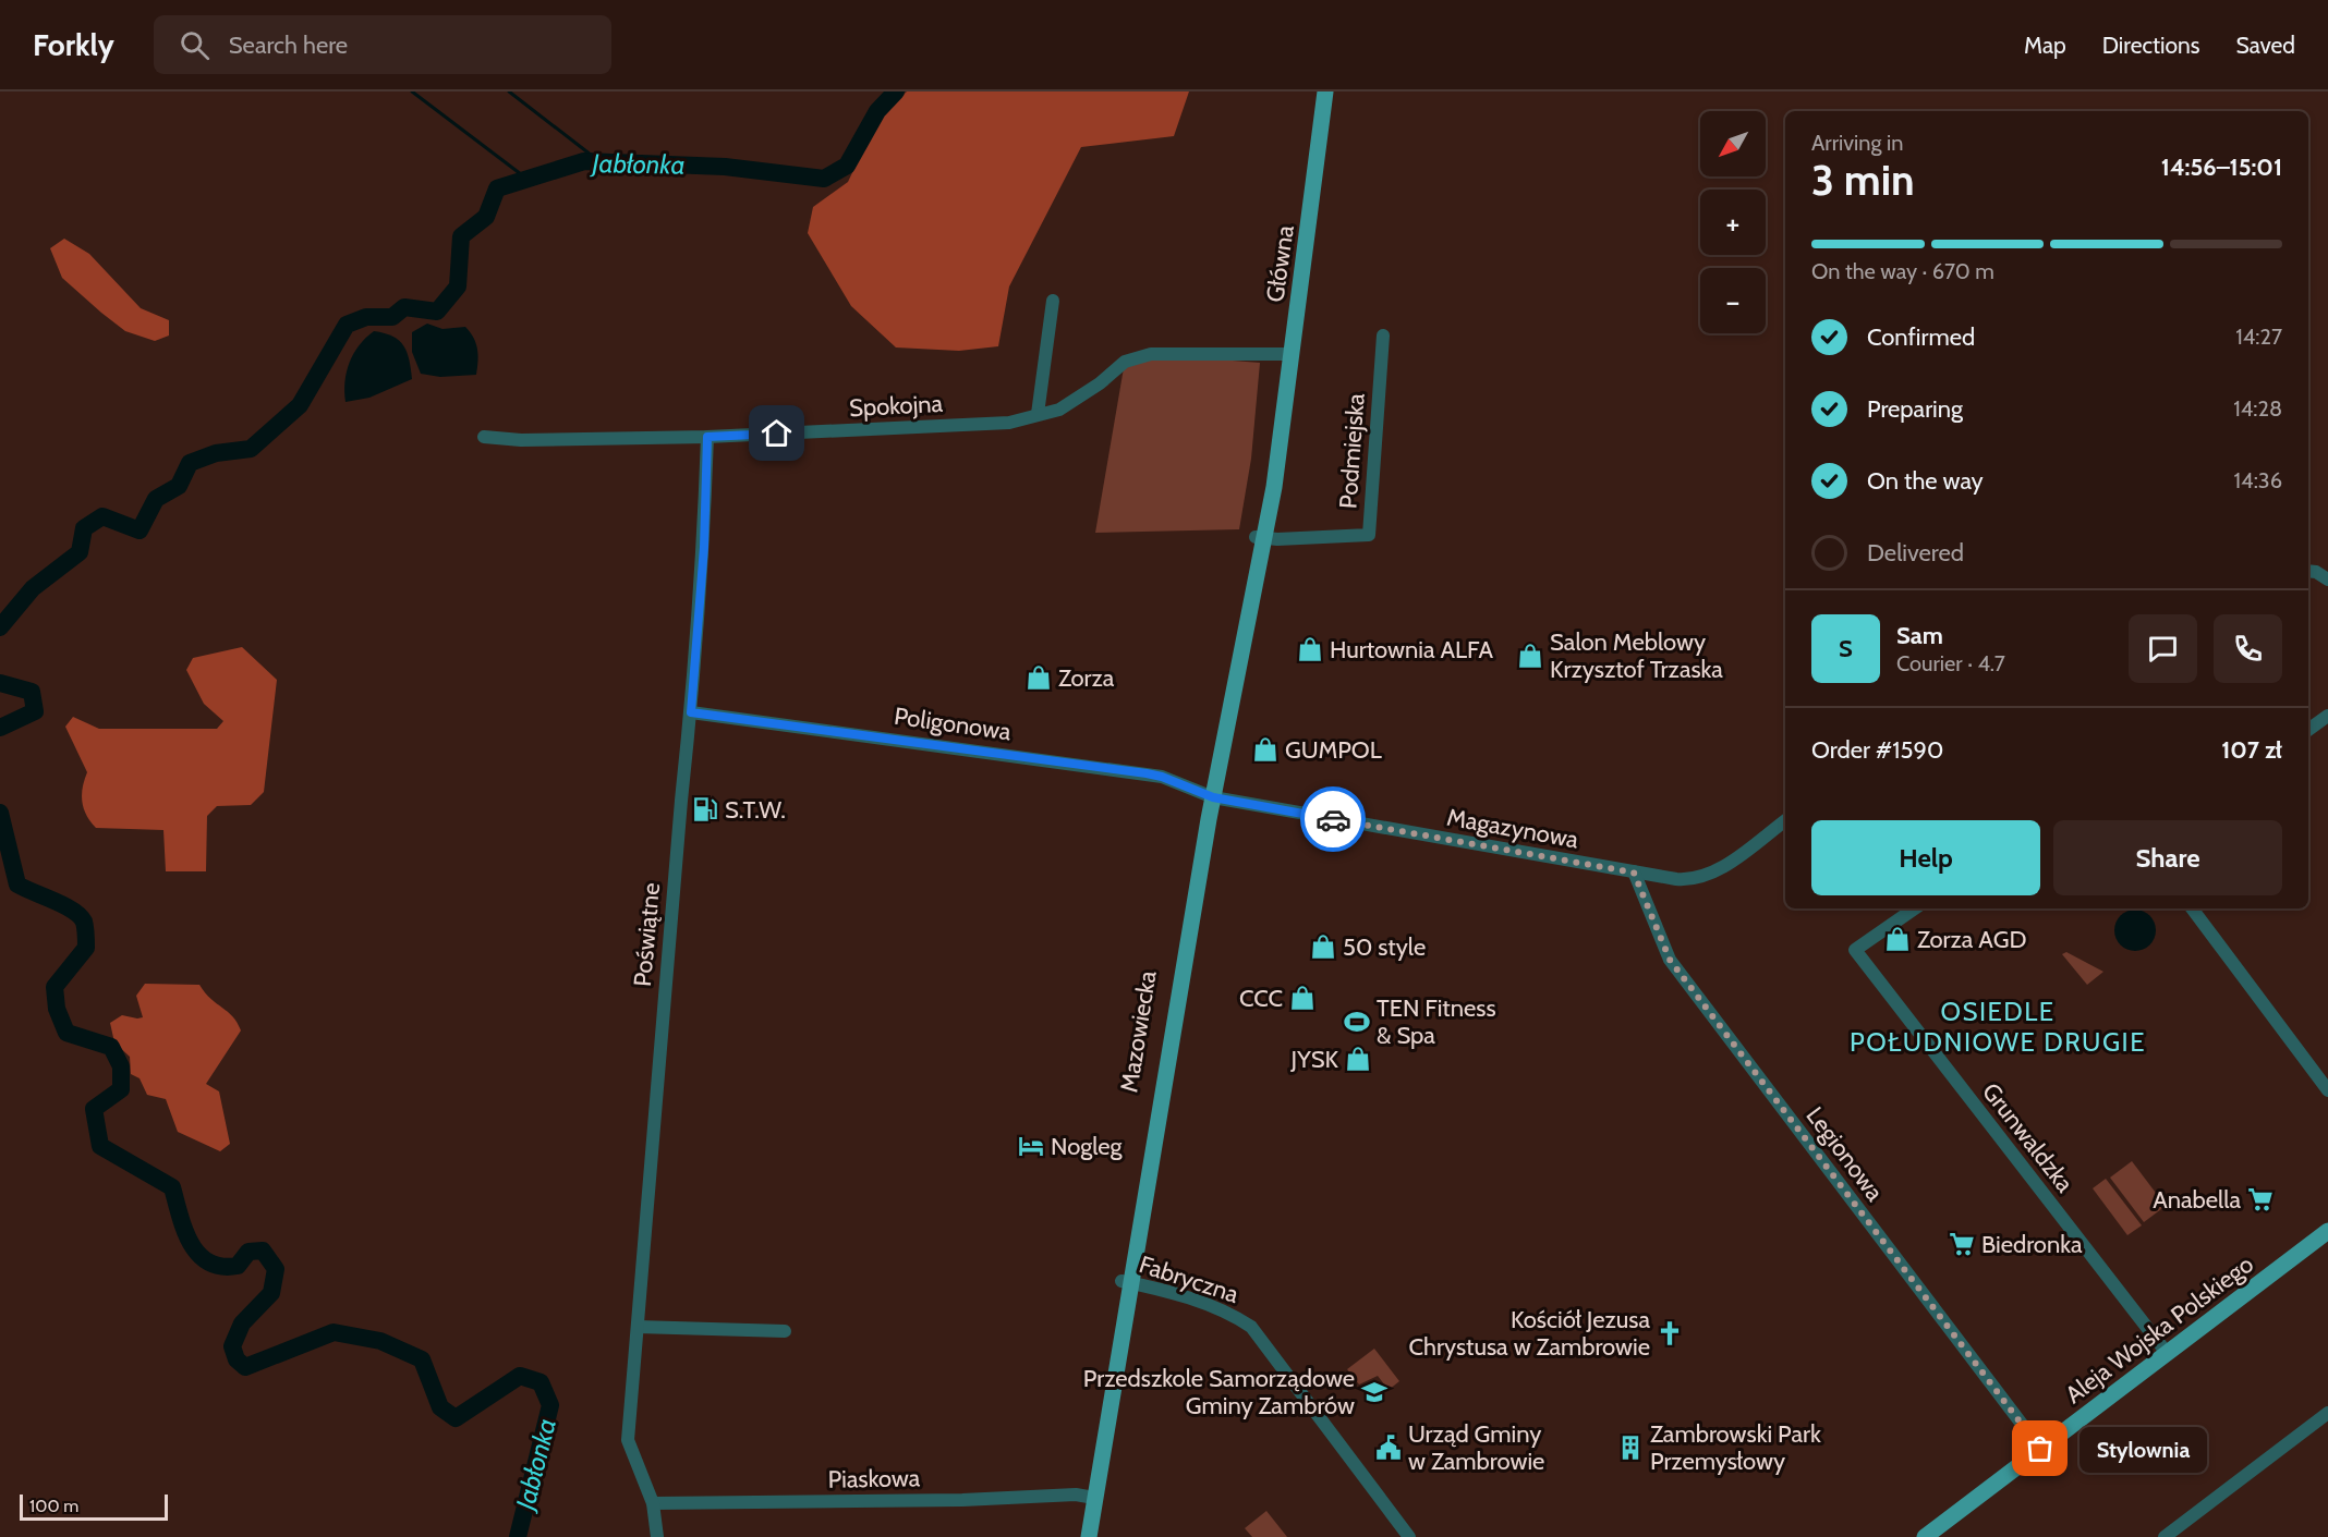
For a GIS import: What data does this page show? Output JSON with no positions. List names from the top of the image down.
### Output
{
  "streets": {
    "main road": ["Główna", "Mazowiecka", "Aleja Wojska Polskiego"],
    "street": [
      "Spokojna",
      "Podmiejska",
      "Poligonowa",
      "Magazynowa",
      "Poświątne",
      "Grunwaldzka",
      "Legionowa",
      "Fabryczna",
      "Piaskowa"
    ]
  },
  "crossings": [
    ["Główna", "Spokojna"],
    ["Główna", "Podmiejska"],
    ["Główna", "Mazowiecka"],
    ["Spokojna", "Poświątne"],
    ["Podmiejska", "Mazowiecka"],
    ["Poligonowa", "Magazynowa"],
    ["Poligonowa", "Poświątne"],
    ["Poligonowa", "Mazowiecka"],
    ["Magazynowa", "Mazowiecka"],
    ["Magazynowa", "Legionowa"],
    ["Poświątne", "Piaskowa"],
    ["Mazowiecka", "Fabryczna"],
    ["Mazowiecka", "Piaskowa"],
    ["Grunwaldzka", "Aleja Wojska Polskiego"],
    ["Legionowa", "Aleja Wojska Polskiego"]
  ],
  "districts": ["OSIEDLE POŁUDNIOWE DRUGIE"],
  "water": ["Jabłonka"],
  "places": {
    "shop": [
      "Hurtownia ALFA",
      "Salon Meblowy Krzysztof Trzaska",
      "Zorza",
      "GUMPOL",
      "Zorza AGD",
      "50 style",
      "CCC",
      "JYSK"
    ],
    "fuel station": ["S.T.W."],
    "sports": ["TEN Fitness & Spa"],
    "hotel": ["Nogleg"],
    "supermarket": ["Anabella", "Biedronka"],
    "church": ["Kościół Jezusa Chrystusa w Zambrowie"],
    "school or university": ["Przedszkole Samorządowe Gminy Zambrów"],
    "public building": ["Urząd Gminy w Zambrowie"],
    "building": ["Zambrowski Park Przemysłowy"],
    "other": ["Stylownia"]
  },
  "scale_bar": "100 m",
  "north": "bottom left",
  "page": {
    "header": "Forkly",
    "search": "Search here",
    "nav": ["Map", "Directions", "Saved"],
    "map_buttons": ["+", "−"],
    "heading": ["3 min", "Arriving in", "14:56–15:01"],
    "panel": [
      "Sam",
      "Courier · 4.7",
      "Order #1590",
      "107 zł"
    ],
    "bar": "On the way · 670 m",
    "list": [
      ["Confirmed", "14:27"],
      ["Preparing", "14:28"],
      ["On the way", "14:36"],
      "Delivered"
    ],
    "round": "S",
    "buttons": ["Help", "Share"],
    "bubble": "Stylownia",
    "scale": "100 m"
  }
}
